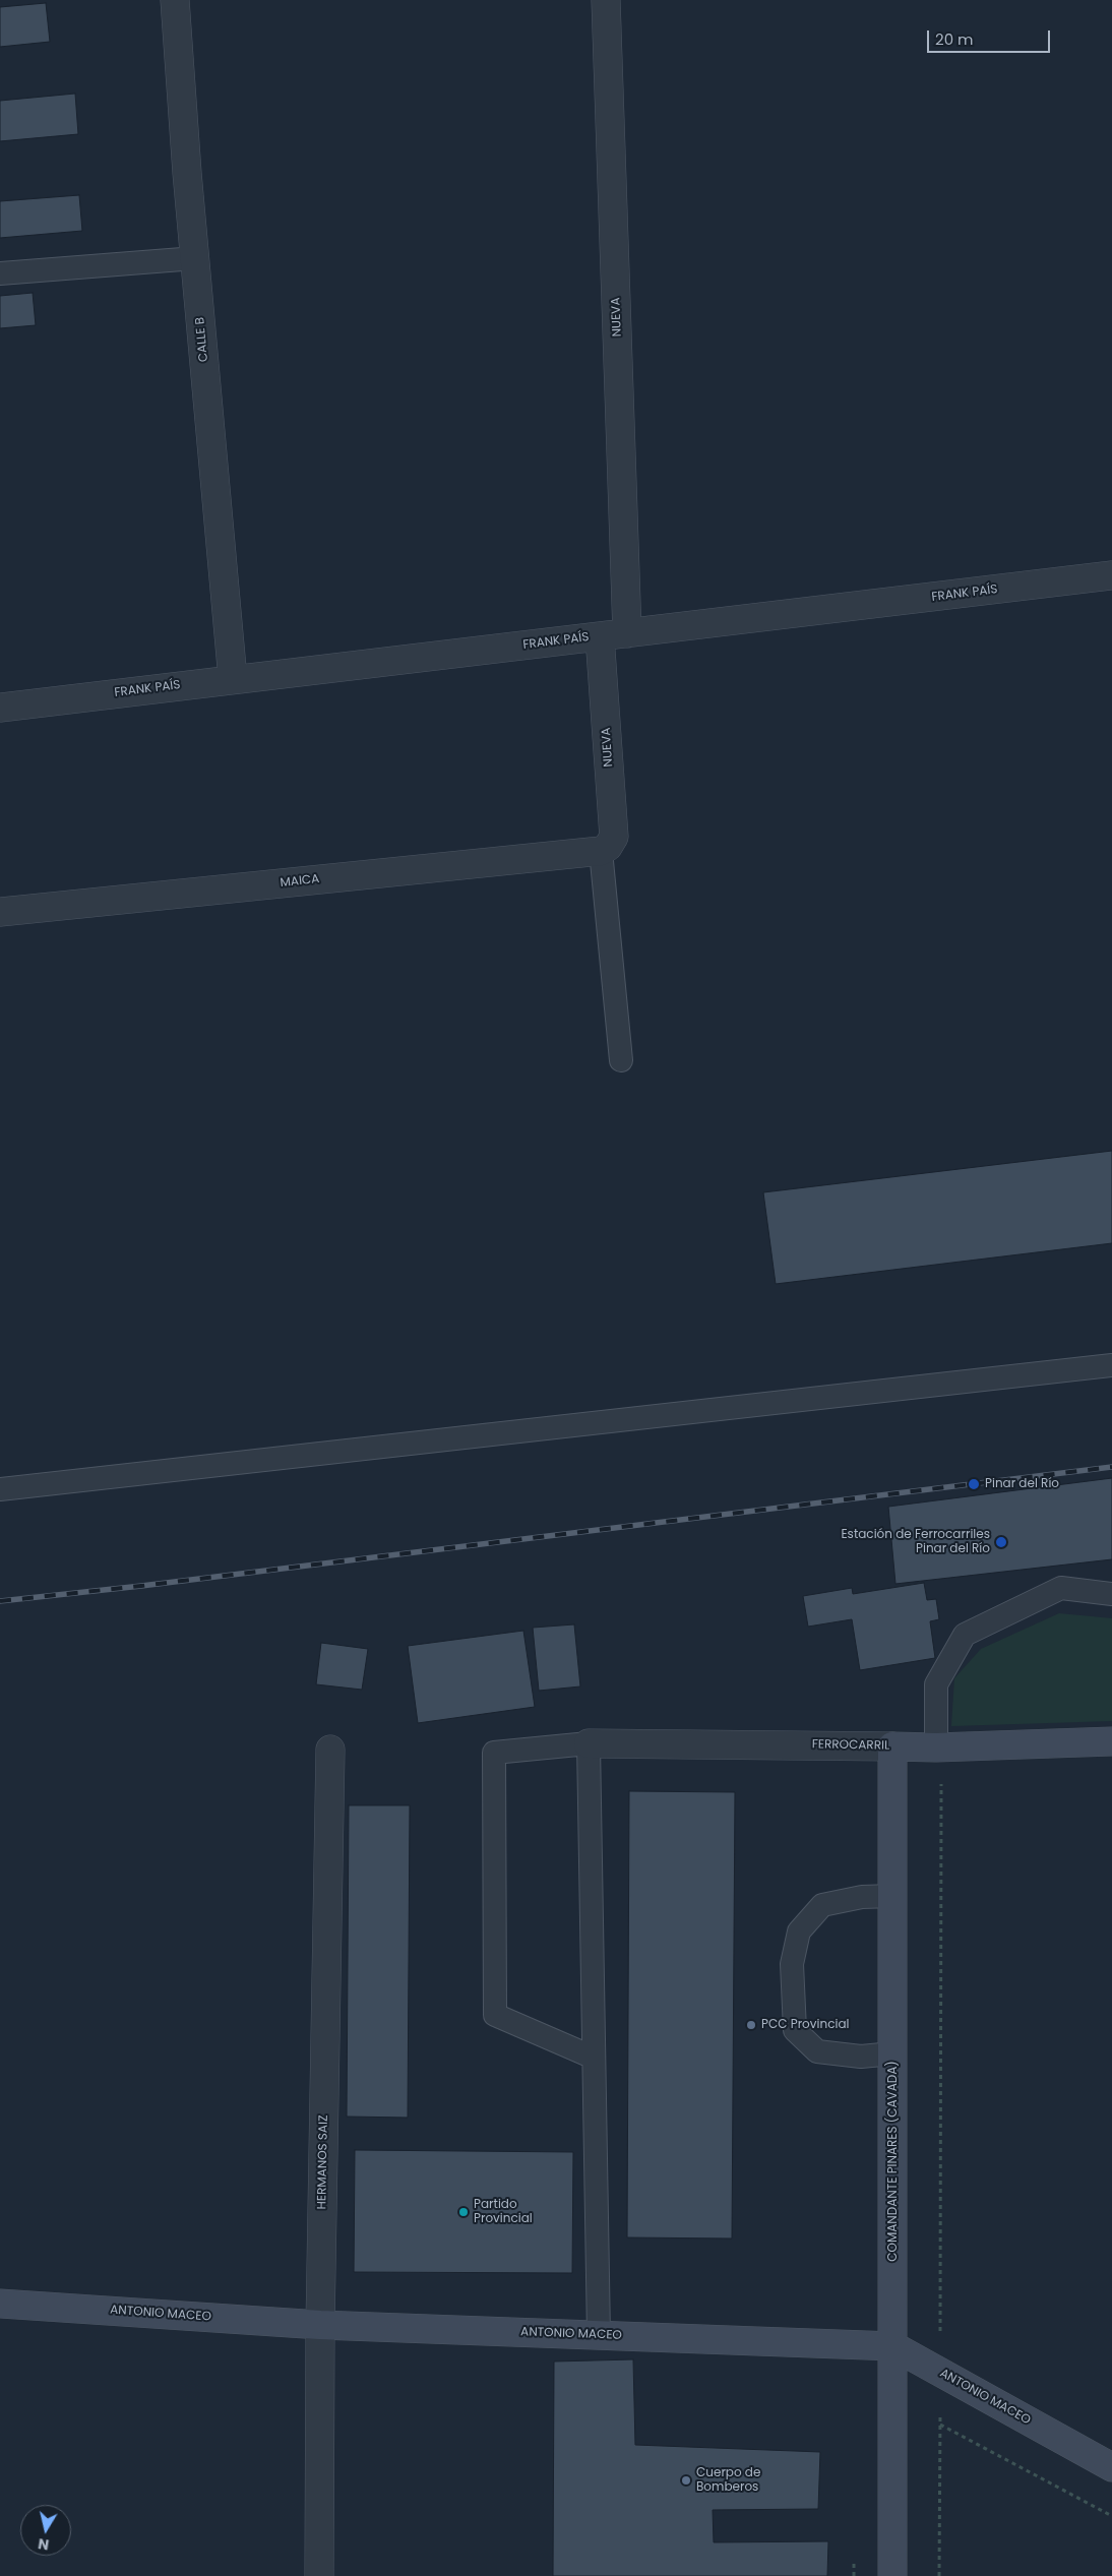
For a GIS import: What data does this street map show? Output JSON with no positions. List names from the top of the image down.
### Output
{
  "streets": {
    "main road": ["FERROCARRIL", "COMANDANTE PINARES (CAVADA)", "ANTONIO MACEO"],
    "street": [
      "NUEVA",
      "CALLE B",
      "FRANK PAÍS",
      "MAICA",
      "HERMANOS SAIZ"
    ]
  },
  "crossings": [
    ["NUEVA", "FRANK PAÍS"],
    ["NUEVA", "MAICA"],
    ["CALLE B", "FRANK PAÍS"],
    ["FERROCARRIL", "COMANDANTE PINARES (CAVADA)"],
    ["COMANDANTE PINARES (CAVADA)", "ANTONIO MACEO"],
    ["HERMANOS SAIZ", "ANTONIO MACEO"]
  ],
  "places": [
    "Pinar del Río",
    "Estación de Ferrocarriles Pinar del Río",
    "PCC Provincial",
    "Partido Provincial",
    "Cuerpo de Bomberos"
  ],
  "scale_bar": "20 m",
  "north": "bottom"
}
